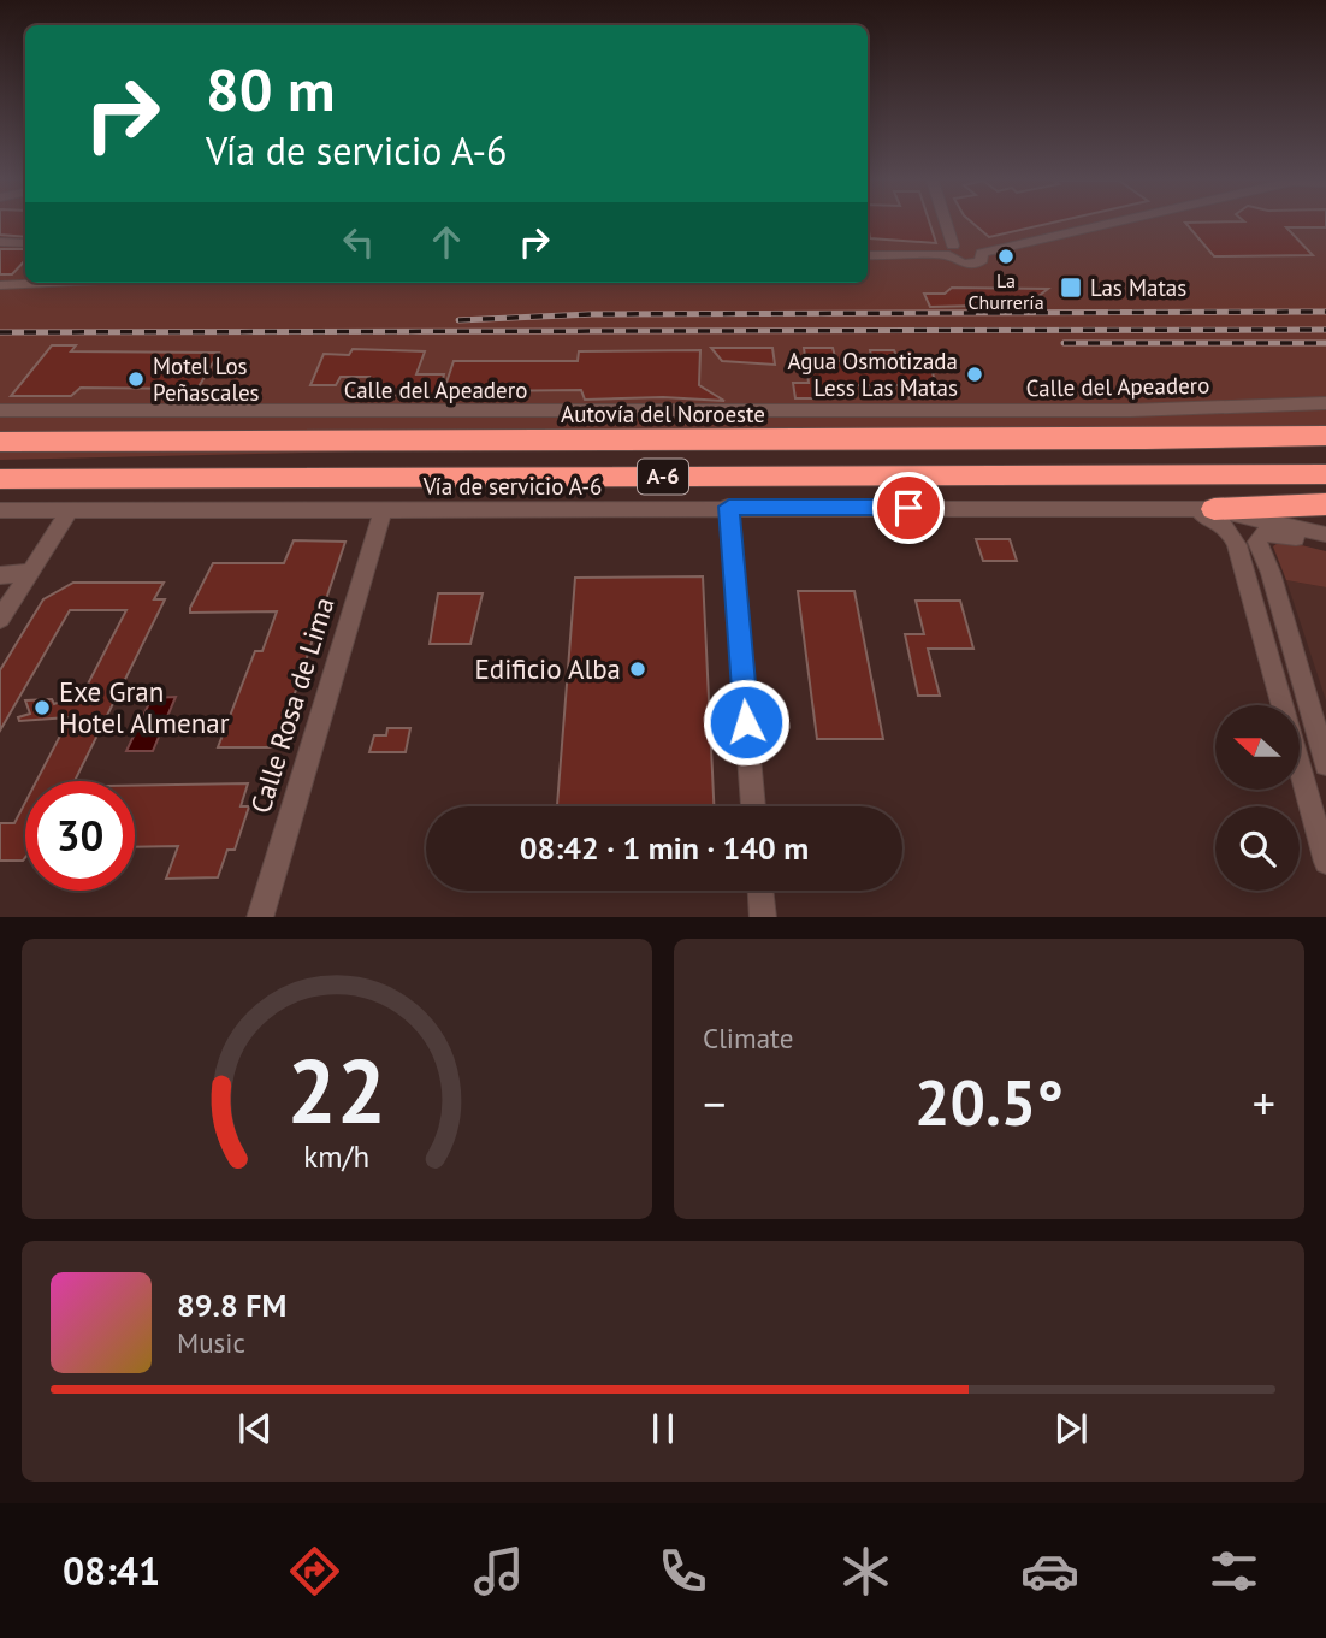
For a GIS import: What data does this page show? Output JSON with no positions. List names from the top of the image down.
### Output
{
  "streets": {
    "highway": ["Autovía del Noroeste", "A-6"],
    "street": ["Calle del Apeadero", "Vía de servicio A-6", "Calle Rosa de Lima"]
  },
  "crossings": [
    ["Vía de servicio A-6", "Calle Rosa de Lima"]
  ],
  "places": {
    "other": [
      "La Churrería",
      "Agua Osmotizada Less Las Matas",
      "Motel Los Peñascales",
      "Edificio Alba",
      "Exe Gran Hotel Almenar"
    ],
    "transit": ["Las Matas"]
  },
  "north": "left",
  "page": {
    "turn": ["80 m", "Vía de servicio A-6"],
    "limit": "30",
    "trip": "08:42 · 1 min · 140 m",
    "tile": "Climate",
    "heat": ["−", "20.5°", "+"],
    "song": ["89.8 FM", "Music"],
    "tabs": "08:41",
    "gauge": ["22", "km/h"]
  }
}
